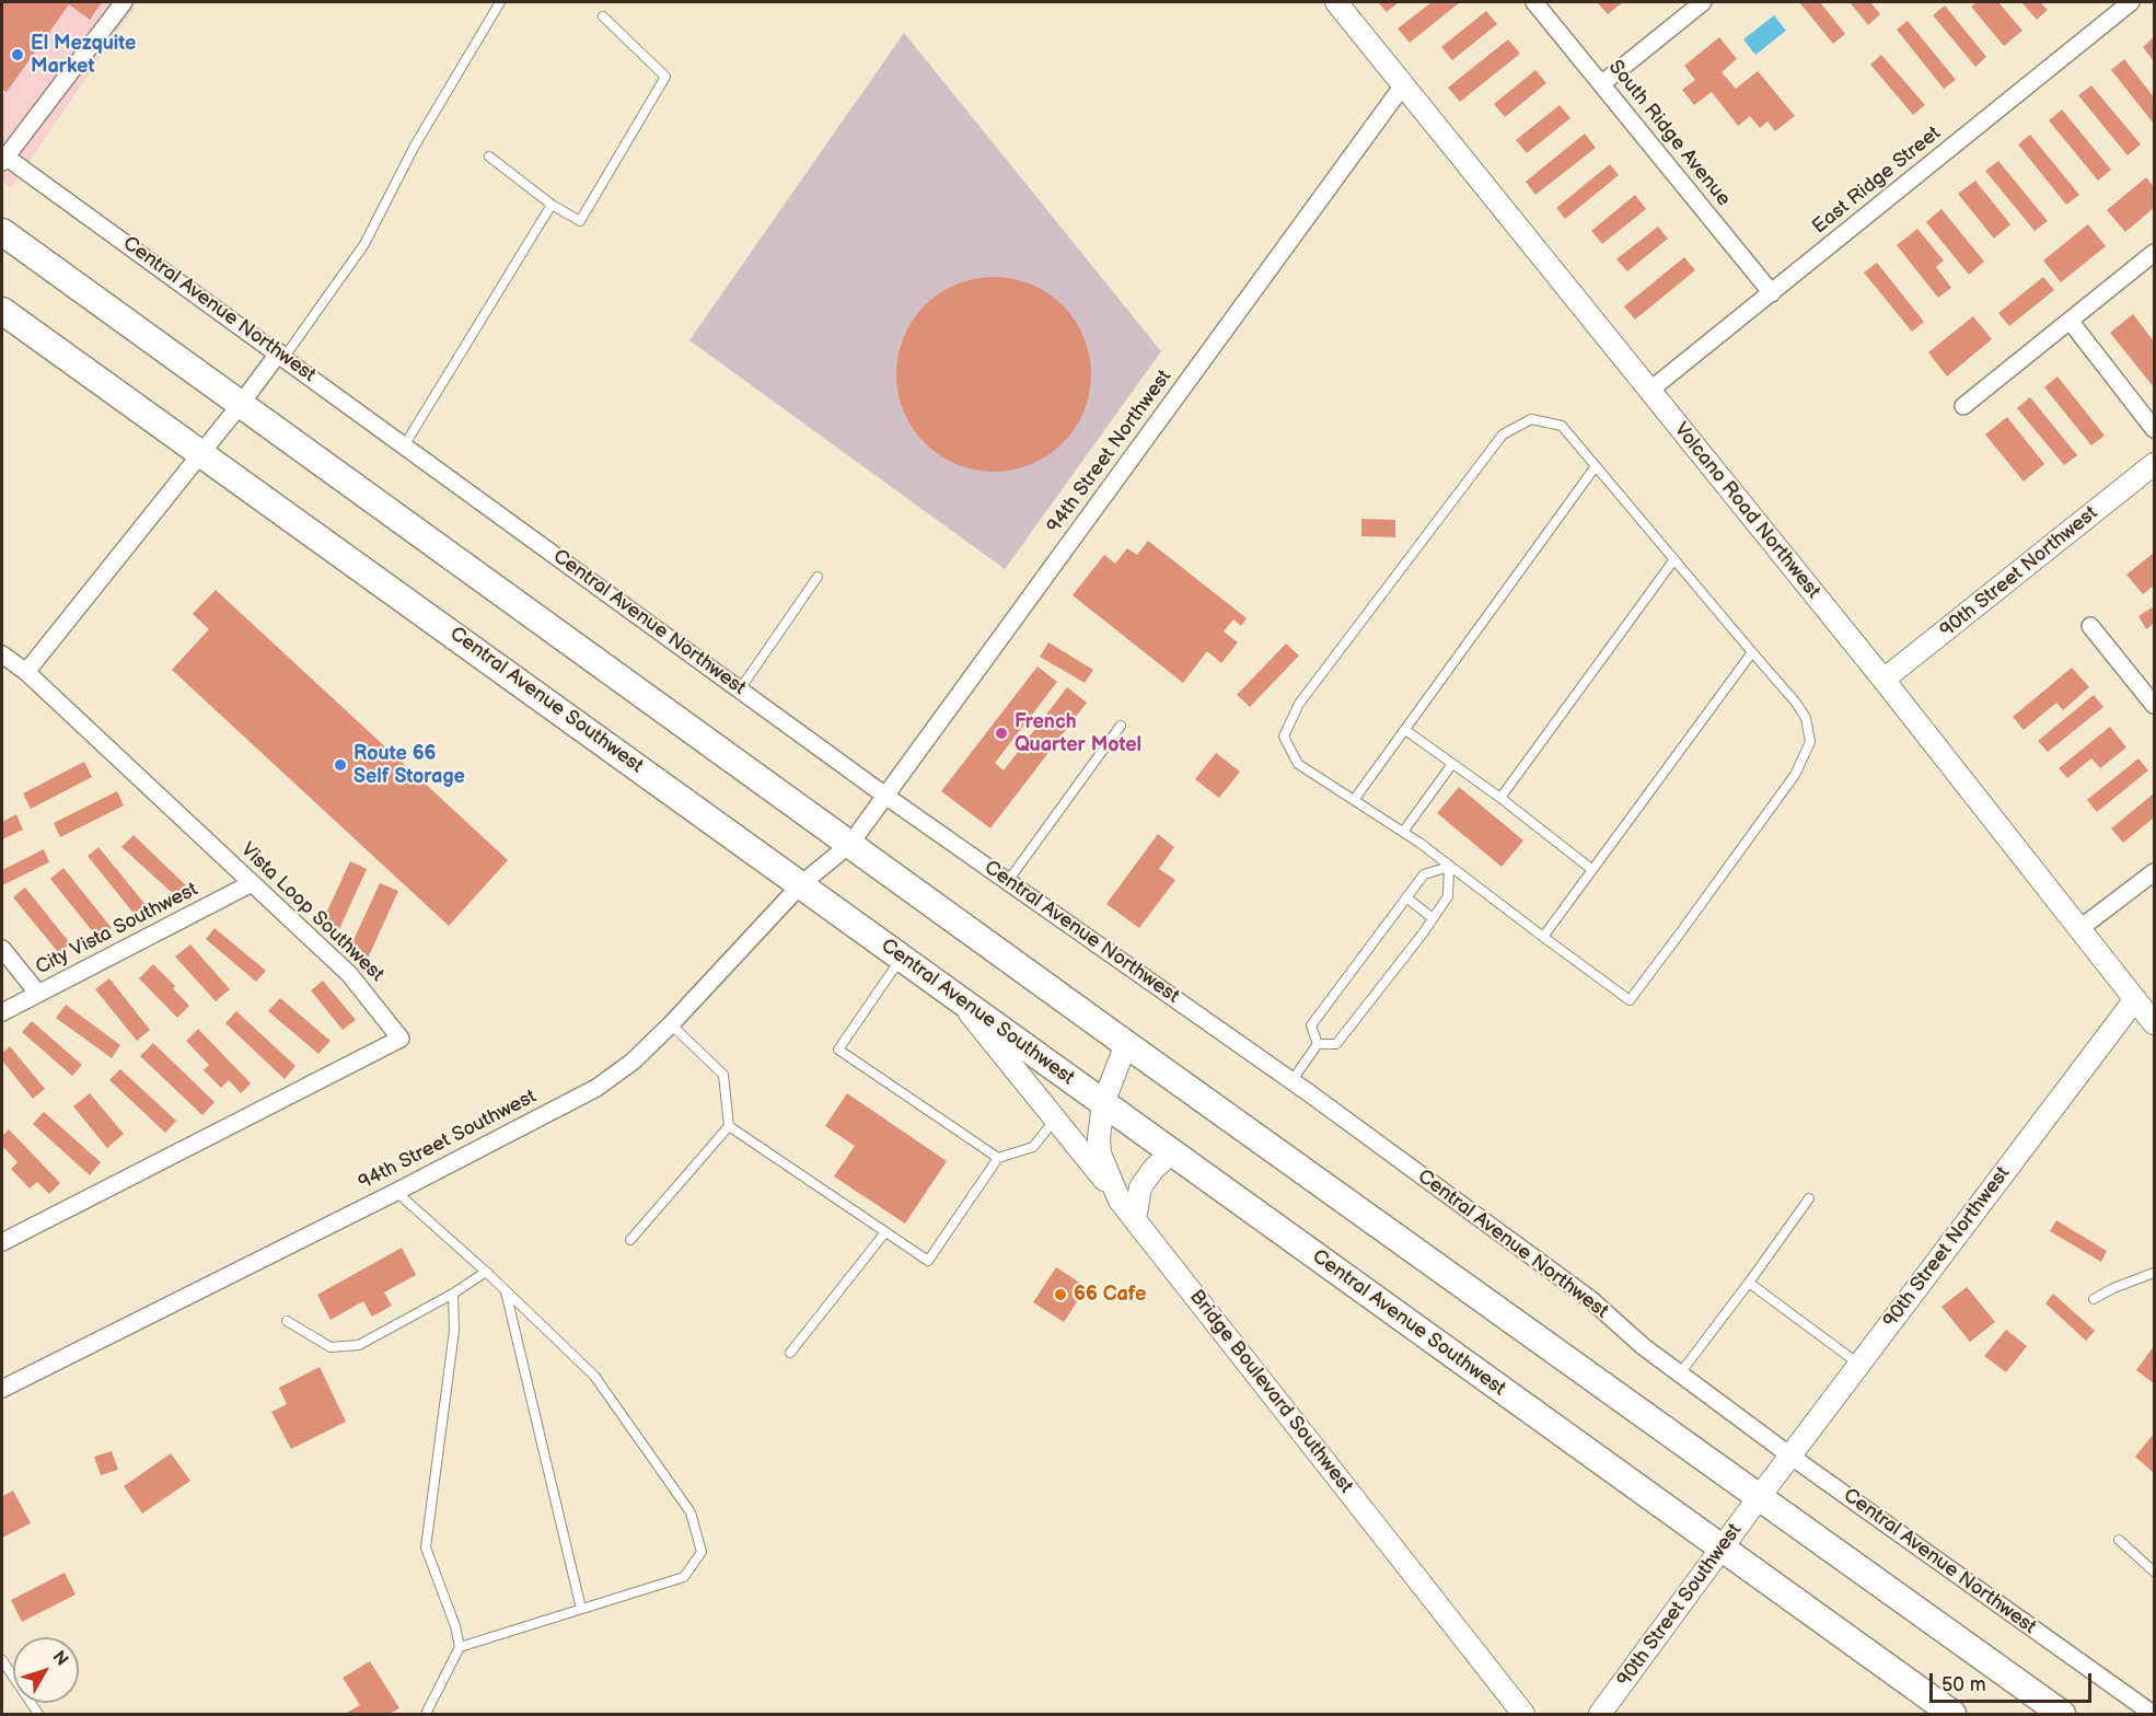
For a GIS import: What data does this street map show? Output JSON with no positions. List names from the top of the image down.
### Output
{
  "streets": {
    "main road": ["Central Avenue Southwest"],
    "street": [
      "South Ridge Avenue",
      "East Ridge Street",
      "Central Avenue Northwest",
      "94th Street Northwest",
      "Volcano Road Northwest",
      "90th Street Northwest",
      "Vista Loop Southwest",
      "City Vista Southwest",
      "94th Street Southwest",
      "Bridge Boulevard Southwest",
      "90th Street Southwest"
    ]
  },
  "crossings": [
    ["South Ridge Avenue", "East Ridge Street"],
    ["East Ridge Street", "Volcano Road Northwest"],
    ["Central Avenue Northwest", "94th Street Northwest"],
    ["Central Avenue Northwest", "90th Street Northwest"],
    ["94th Street Northwest", "Volcano Road Northwest"],
    ["94th Street Northwest", "94th Street Southwest"],
    ["Volcano Road Northwest", "90th Street Northwest"],
    ["90th Street Northwest", "90th Street Southwest"],
    ["Central Avenue Southwest", "94th Street Southwest"],
    ["Central Avenue Southwest", "Bridge Boulevard Southwest"],
    ["Central Avenue Southwest", "90th Street Southwest"],
    ["Vista Loop Southwest", "City Vista Southwest"]
  ],
  "places": [
    "El Mezquite Market",
    "French Quarter Motel",
    "Route 66 Self Storage",
    "66 Cafe"
  ],
  "scale_bar": "50 m",
  "north": "top right"
}
